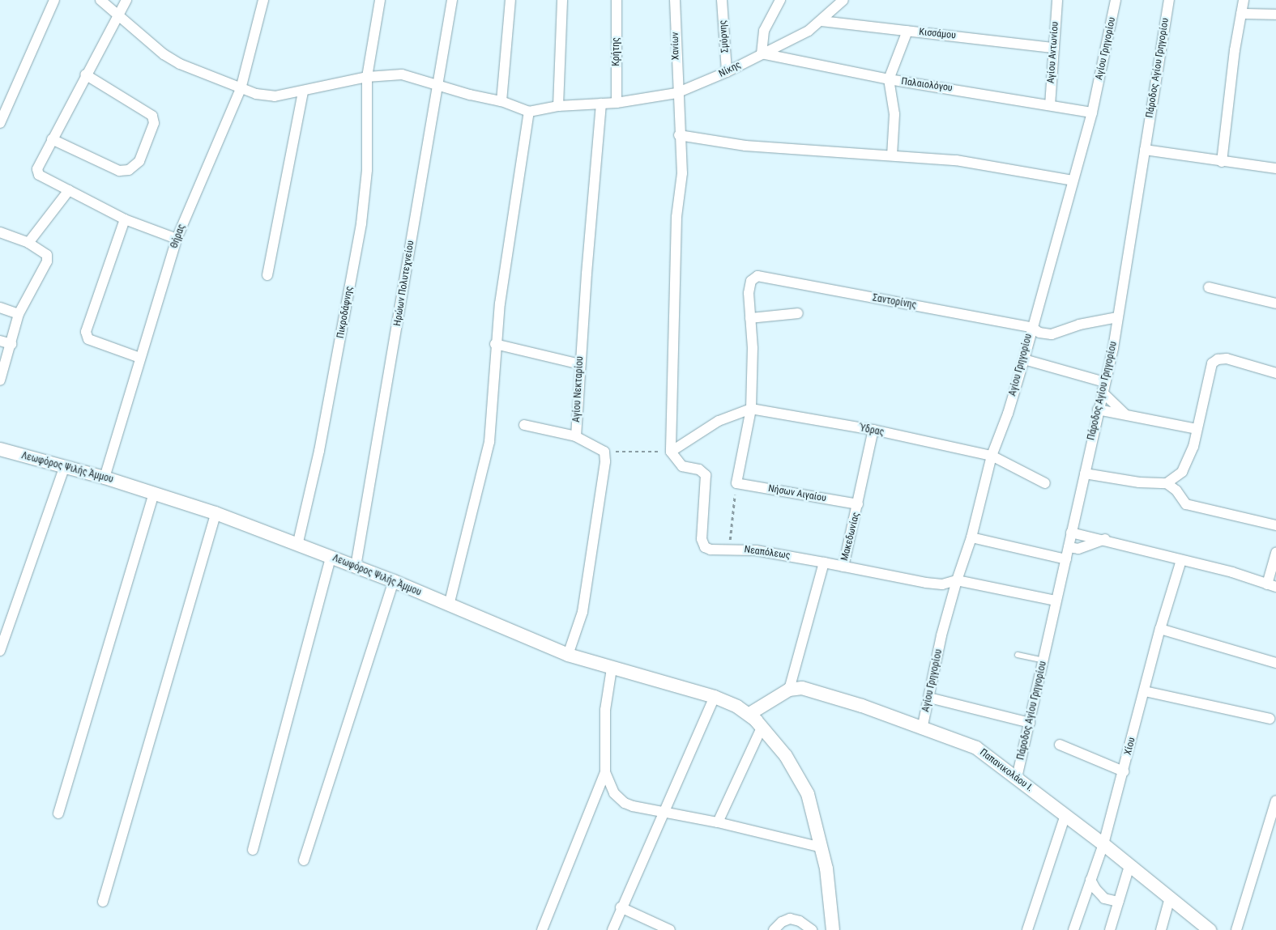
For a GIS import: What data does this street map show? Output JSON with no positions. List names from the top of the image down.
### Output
{
  "streets": {
    "street": [
      "Κισσάμου",
      "Σμύρνης",
      "Χανίων",
      "Αγίου Γρηγορίου",
      "Κρήτης",
      "Αγίου Αντωνίου",
      "Πάροδος Αγίου Γρηγορίου",
      "Νίκης",
      "Παλαιολόγου",
      "Θήρας",
      "Ηρώων Πολυτεχνείου",
      "Σαντορίνης",
      "Πικροδάφνης",
      "Αγίου Νεκταρίου",
      "Ύδρας",
      "Λεωφόρος Ψιλής Άμμου",
      "Νήσων Αιγαίου",
      "Μακεδωνίας",
      "Νεαπόλεως",
      "Χίου",
      "Παπανικολάου Ι."
    ]
  },
  "crossings": [
    ["Κισσάμου", "Αγίου Αντωνίου"],
    ["Κισσάμου", "Νίκης"],
    ["Σμύρνης", "Νίκης"],
    ["Χανίων", "Νίκης"],
    ["Χανίων", "Νεαπόλεως"],
    ["Αγίου Γρηγορίου", "Παλαιολόγου"],
    ["Αγίου Γρηγορίου", "Σαντορίνης"],
    ["Αγίου Γρηγορίου", "Ύδρας"],
    ["Αγίου Γρηγορίου", "Παπανικολάου Ι."],
    ["Κρήτης", "Νίκης"],
    ["Αγίου Αντωνίου", "Παλαιολόγου"],
    ["Πάροδος Αγίου Γρηγορίου", "Σαντορίνης"],
    ["Πάροδος Αγίου Γρηγορίου", "Παπανικολάου Ι."],
    ["Νίκης", "Παλαιολόγου"],
    ["Νίκης", "Αγίου Νεκταρίου"],
    ["Θήρας", "Λεωφόρος Ψιλής Άμμου"],
    ["Ηρώων Πολυτεχνείου", "Λεωφόρος Ψιλής Άμμου"],
    ["Πικροδάφνης", "Λεωφόρος Ψιλής Άμμου"],
    ["Ύδρας", "Μακεδωνίας"],
    ["Νήσων Αιγαίου", "Μακεδωνίας"],
    ["Μακεδωνίας", "Νεαπόλεως"],
    ["Χίου", "Παπανικολάου Ι."]
  ]
}
